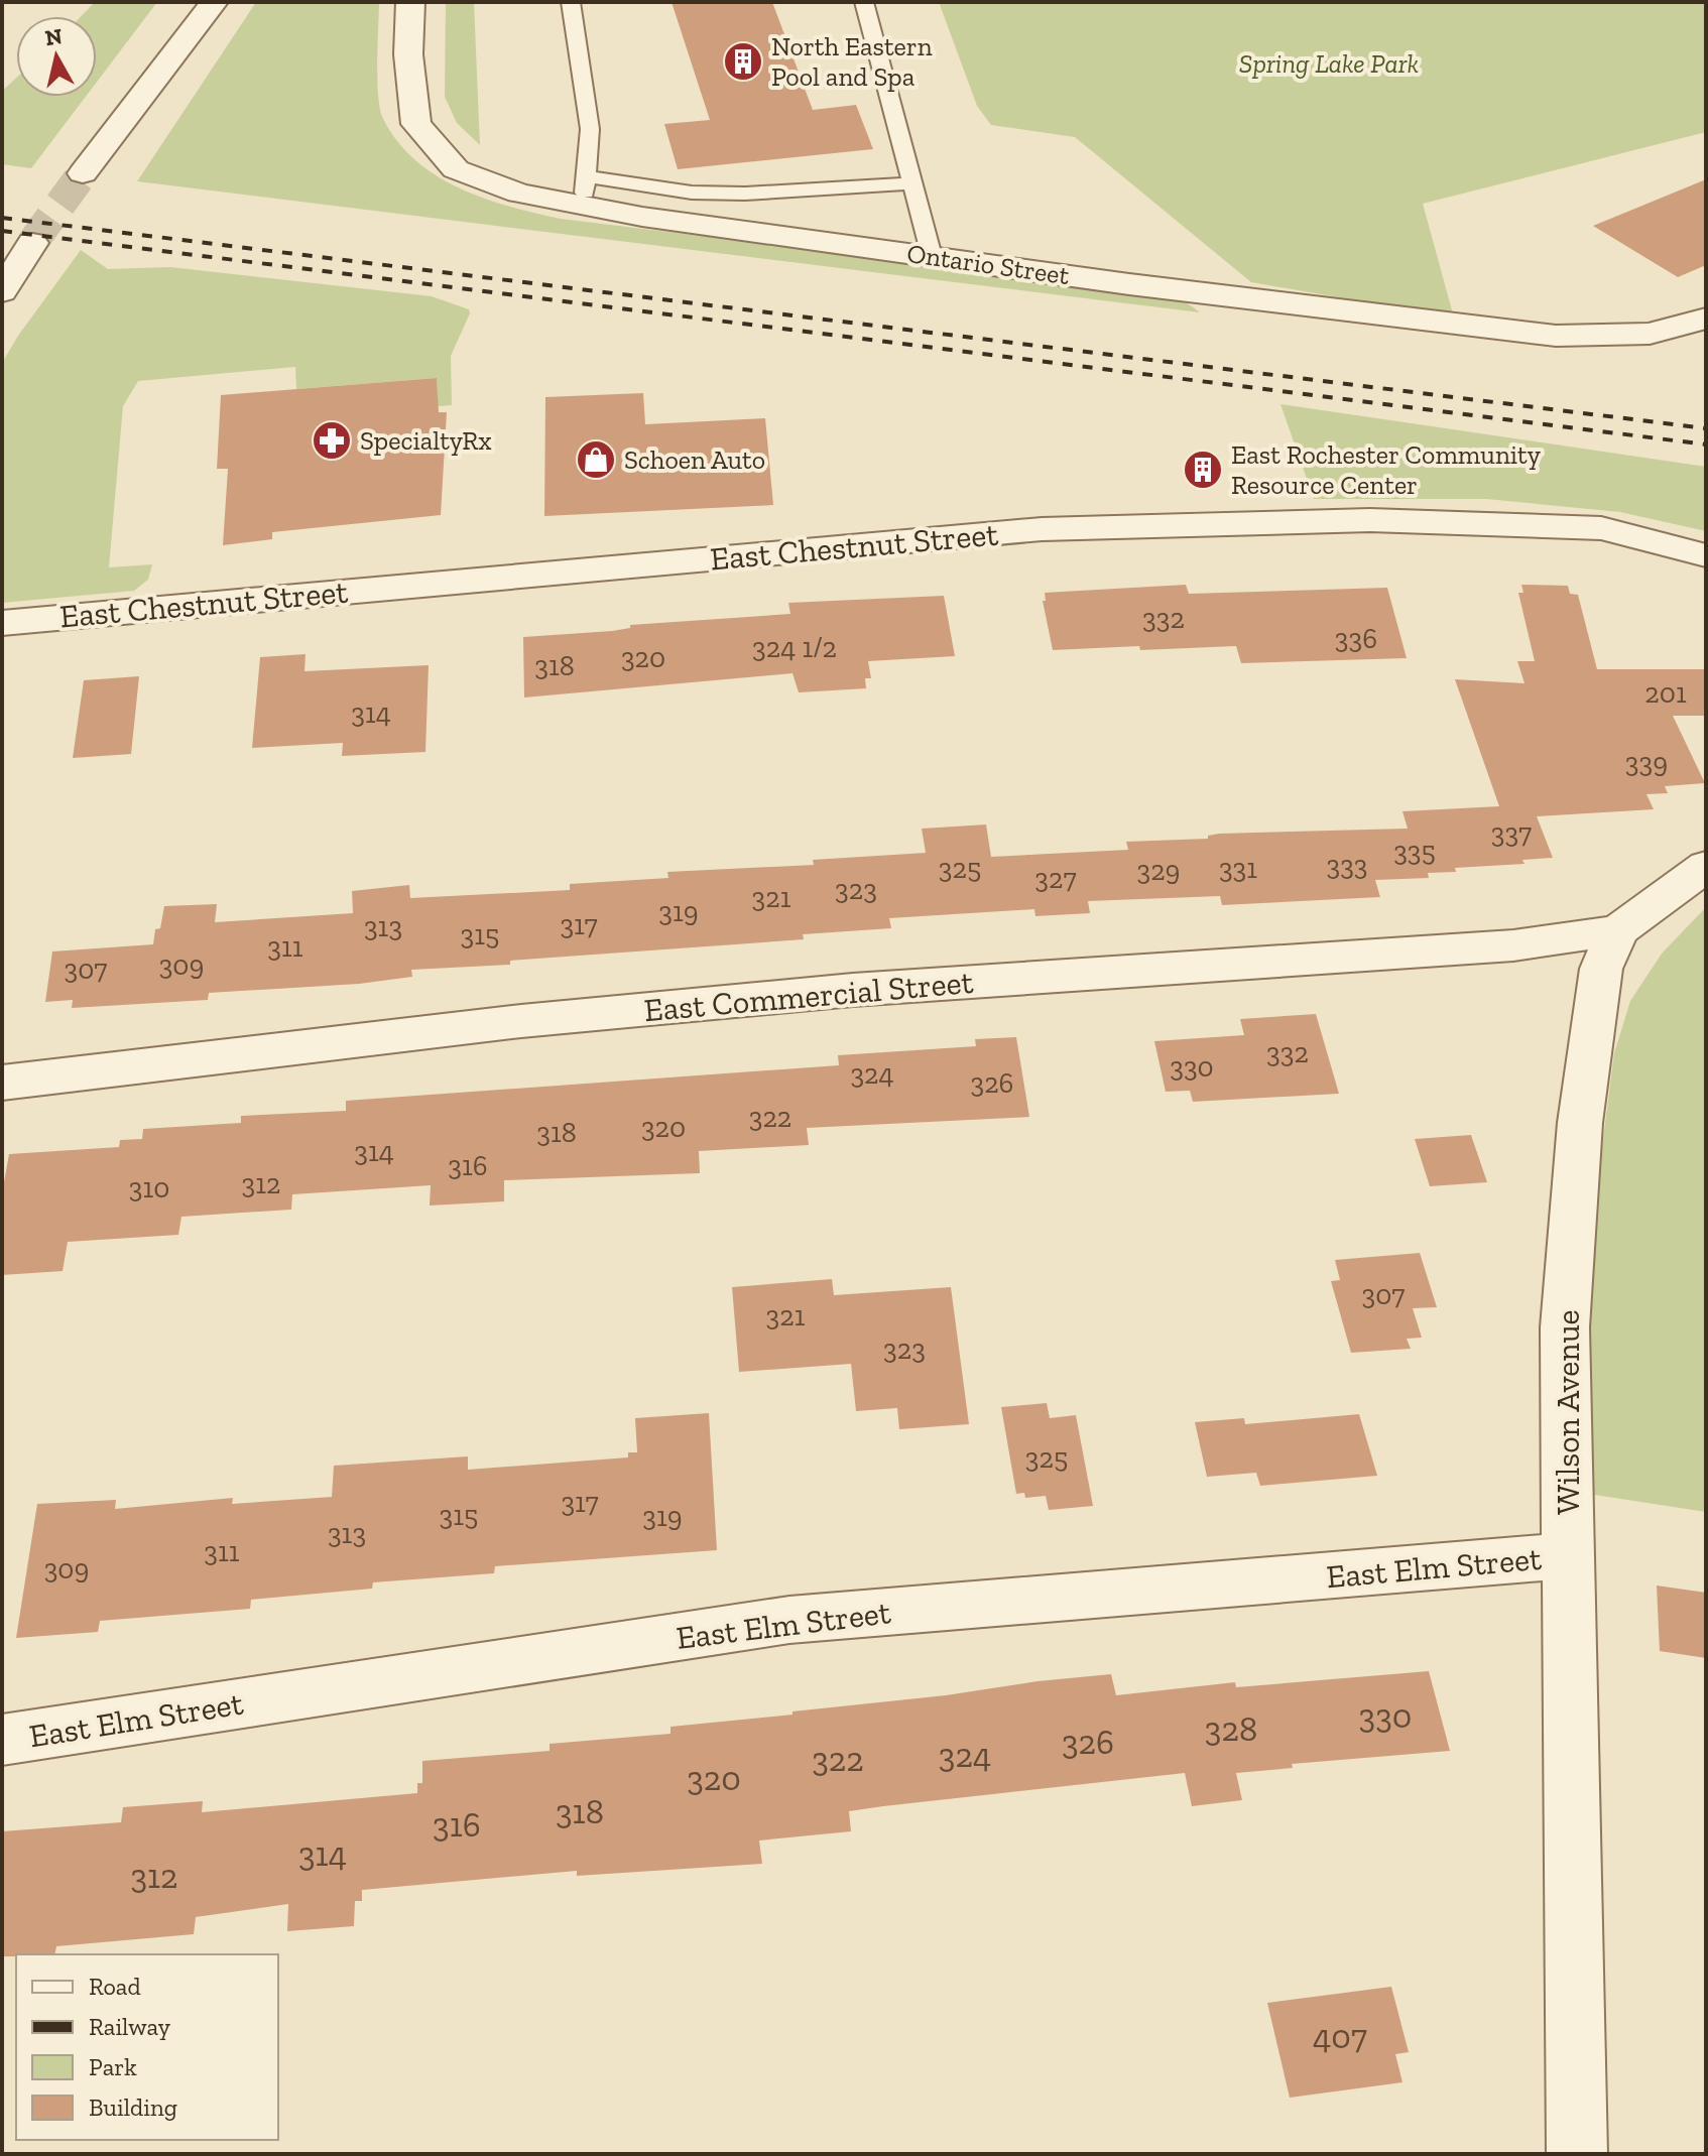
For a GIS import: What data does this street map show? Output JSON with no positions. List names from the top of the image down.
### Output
{
  "streets": {
    "street": [
      "Ontario Street",
      "East Chestnut Street",
      "East Commercial Street",
      "Wilson Avenue",
      "East Elm Street"
    ]
  },
  "crossings": [
    ["East Commercial Street", "Wilson Avenue"],
    ["Wilson Avenue", "East Elm Street"]
  ],
  "parks": ["Spring Lake Park"],
  "places": {
    "building": ["North Eastern Pool and Spa", "East Rochester Community Resource Center"],
    "pharmacy": ["SpecialtyRx"],
    "shop": ["Schoen Auto"]
  },
  "house_numbers": [
    "332",
    "336",
    "324 1/2",
    "320",
    "318",
    "201",
    "314",
    "339",
    "337",
    "335",
    "333",
    "325",
    "331",
    "329",
    "327",
    "323",
    "321",
    "319",
    "317",
    "313",
    "315",
    "311",
    "309",
    "307",
    "332",
    "330",
    "324",
    "326",
    "322",
    "320",
    "318",
    "314",
    "316",
    "312",
    "310",
    "307",
    "321",
    "323",
    "325",
    "317",
    "315",
    "319",
    "313",
    "311",
    "309",
    "330",
    "328",
    "326",
    "324",
    "322",
    "320",
    "318",
    "316",
    "314",
    "312",
    "407"
  ],
  "legend": [
    "Road",
    "Railway",
    "Park",
    "Building"
  ],
  "north": "top"
}
